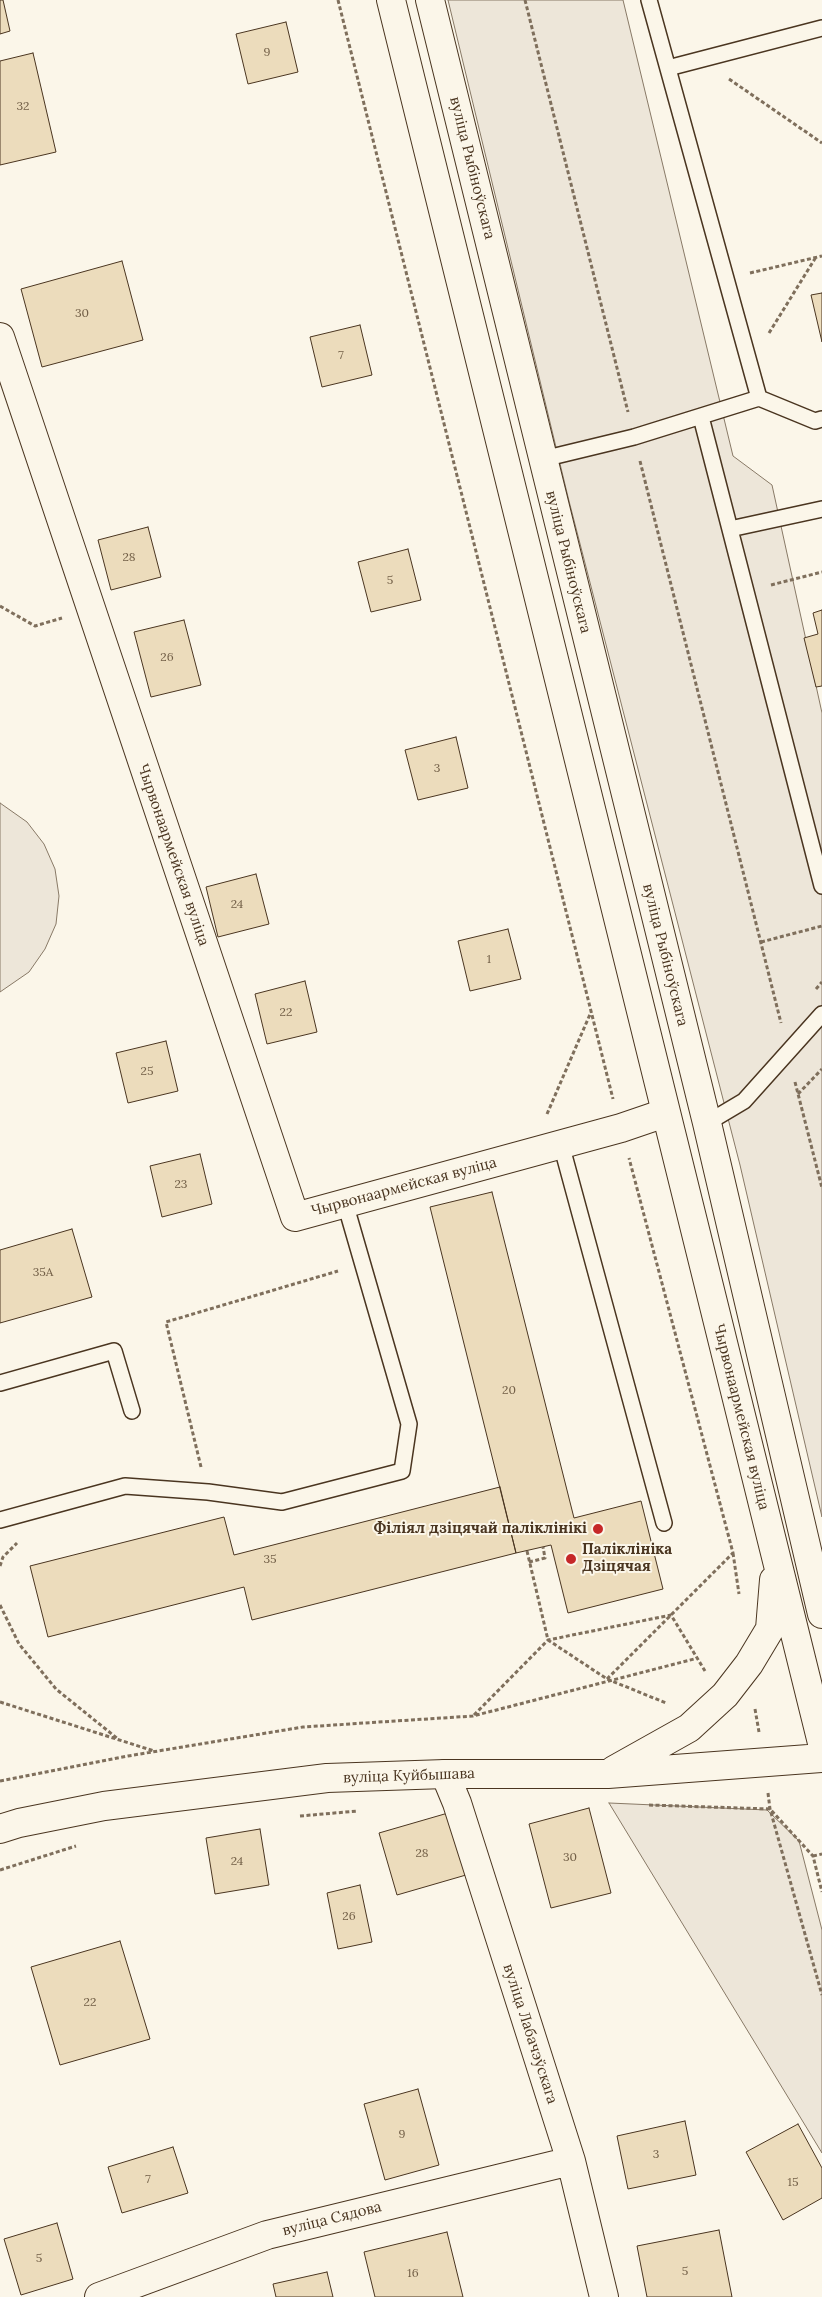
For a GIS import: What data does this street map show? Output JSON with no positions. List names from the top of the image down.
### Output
{
  "streets": {
    "main road": [
      "вуліца Рыбіноўскага",
      "Чырвонаармейская вуліца",
      "вуліца Куйбышава",
      "вуліца Лабачэўскага",
      "вуліца Сядова"
    ]
  },
  "crossings": [
    ["вуліца Куйбышава", "вуліца Лабачэўскага"],
    ["вуліца Лабачэўскага", "вуліца Сядова"]
  ],
  "places": ["Філіял дзіцячай паліклінікі", "Паліклініка Дзіцячая"],
  "house_numbers": [
    "9",
    "32",
    "30",
    "7",
    "28",
    "5",
    "26",
    "3",
    "24",
    "1",
    "22",
    "25",
    "23",
    "35А",
    "20",
    "35",
    "28",
    "30",
    "24",
    "26",
    "22",
    "9",
    "3",
    "7",
    "15",
    "5",
    "5",
    "16"
  ]
}
